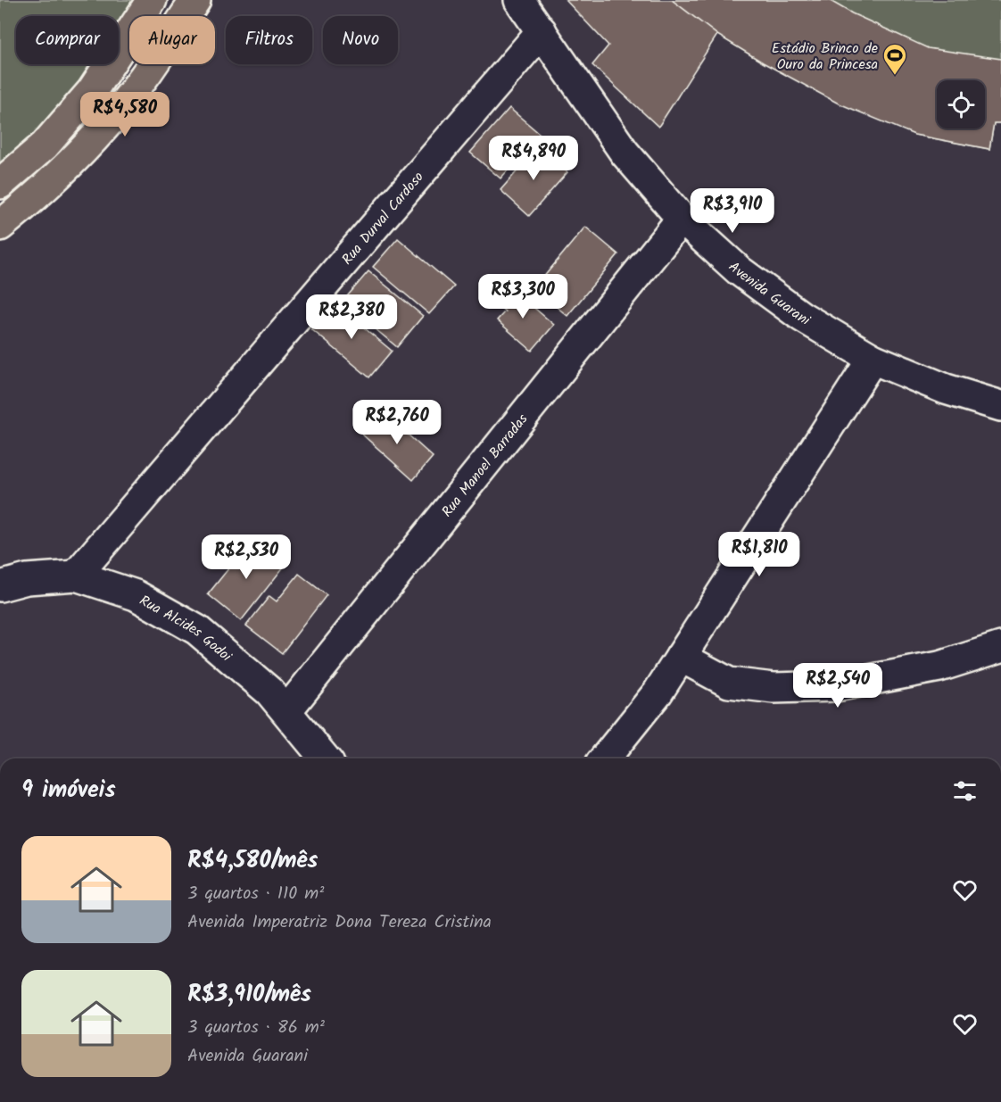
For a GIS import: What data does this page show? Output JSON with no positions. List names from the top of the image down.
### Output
{
  "streets": {
    "street": [
      "Rua Durval Cardoso",
      "Avenida Guarani",
      "Rua Manoel Barradas",
      "Rua Alcides Godoi"
    ]
  },
  "crossings": [
    ["Rua Durval Cardoso", "Avenida Guarani"],
    ["Rua Durval Cardoso", "Rua Alcides Godoi"],
    ["Avenida Guarani", "Rua Manoel Barradas"],
    ["Rua Manoel Barradas", "Rua Alcides Godoi"]
  ],
  "places": {
    "sports": ["Estádio Brinco de Ouro da Princesa"]
  },
  "page": {
    "chip": [
      "Comprar",
      "Alugar",
      "Filtros",
      "Novo"
    ],
    "price": [
      "R$4,580",
      "R$4,890",
      "R$3,910",
      "R$3,300",
      "R$2,380",
      "R$2,760",
      "R$1,810",
      "R$2,530",
      "R$2,540"
    ],
    "heading": "9 imóveis",
    "list": [
      {
        "name": "R$4,580/mês",
        "note": "3 quartos · 110 m² · Avenida Imperatriz Dona Tereza Cristina"
      },
      {
        "name": "R$3,910/mês",
        "note": "3 quartos · 86 m² · Avenida Guarani"
      }
    ]
  }
}
